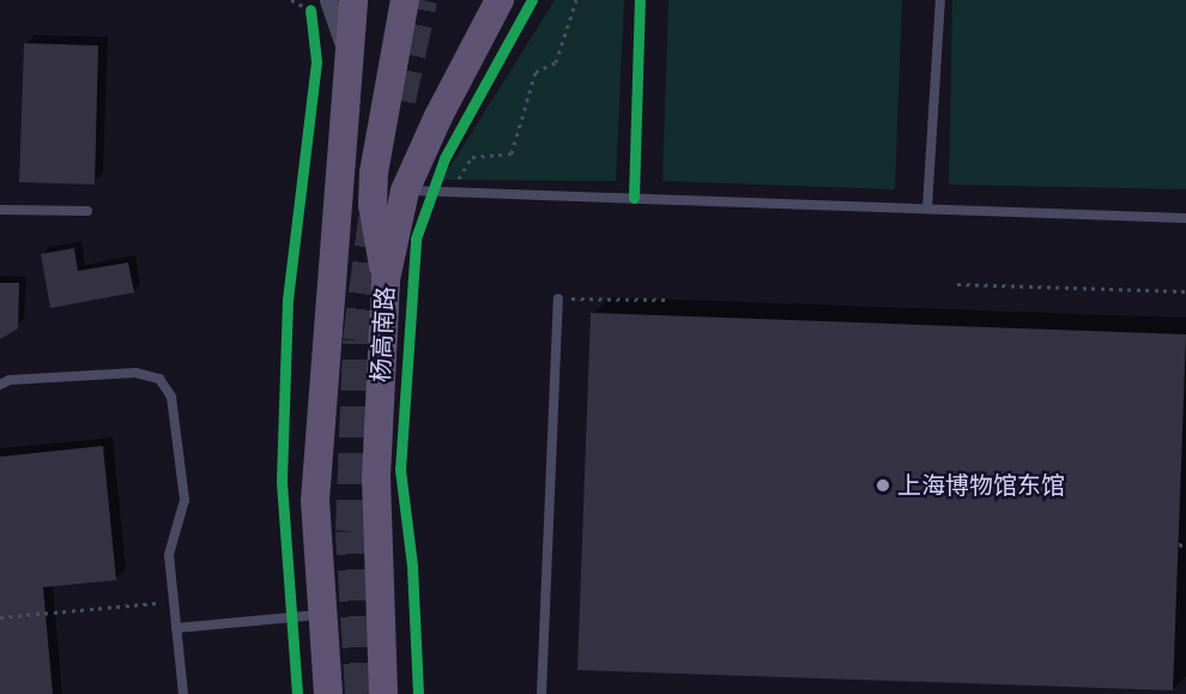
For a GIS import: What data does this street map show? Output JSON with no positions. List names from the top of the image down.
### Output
{
  "streets": {
    "main road": ["杨高南路"]
  },
  "places": ["上海博物馆东馆"]
}
